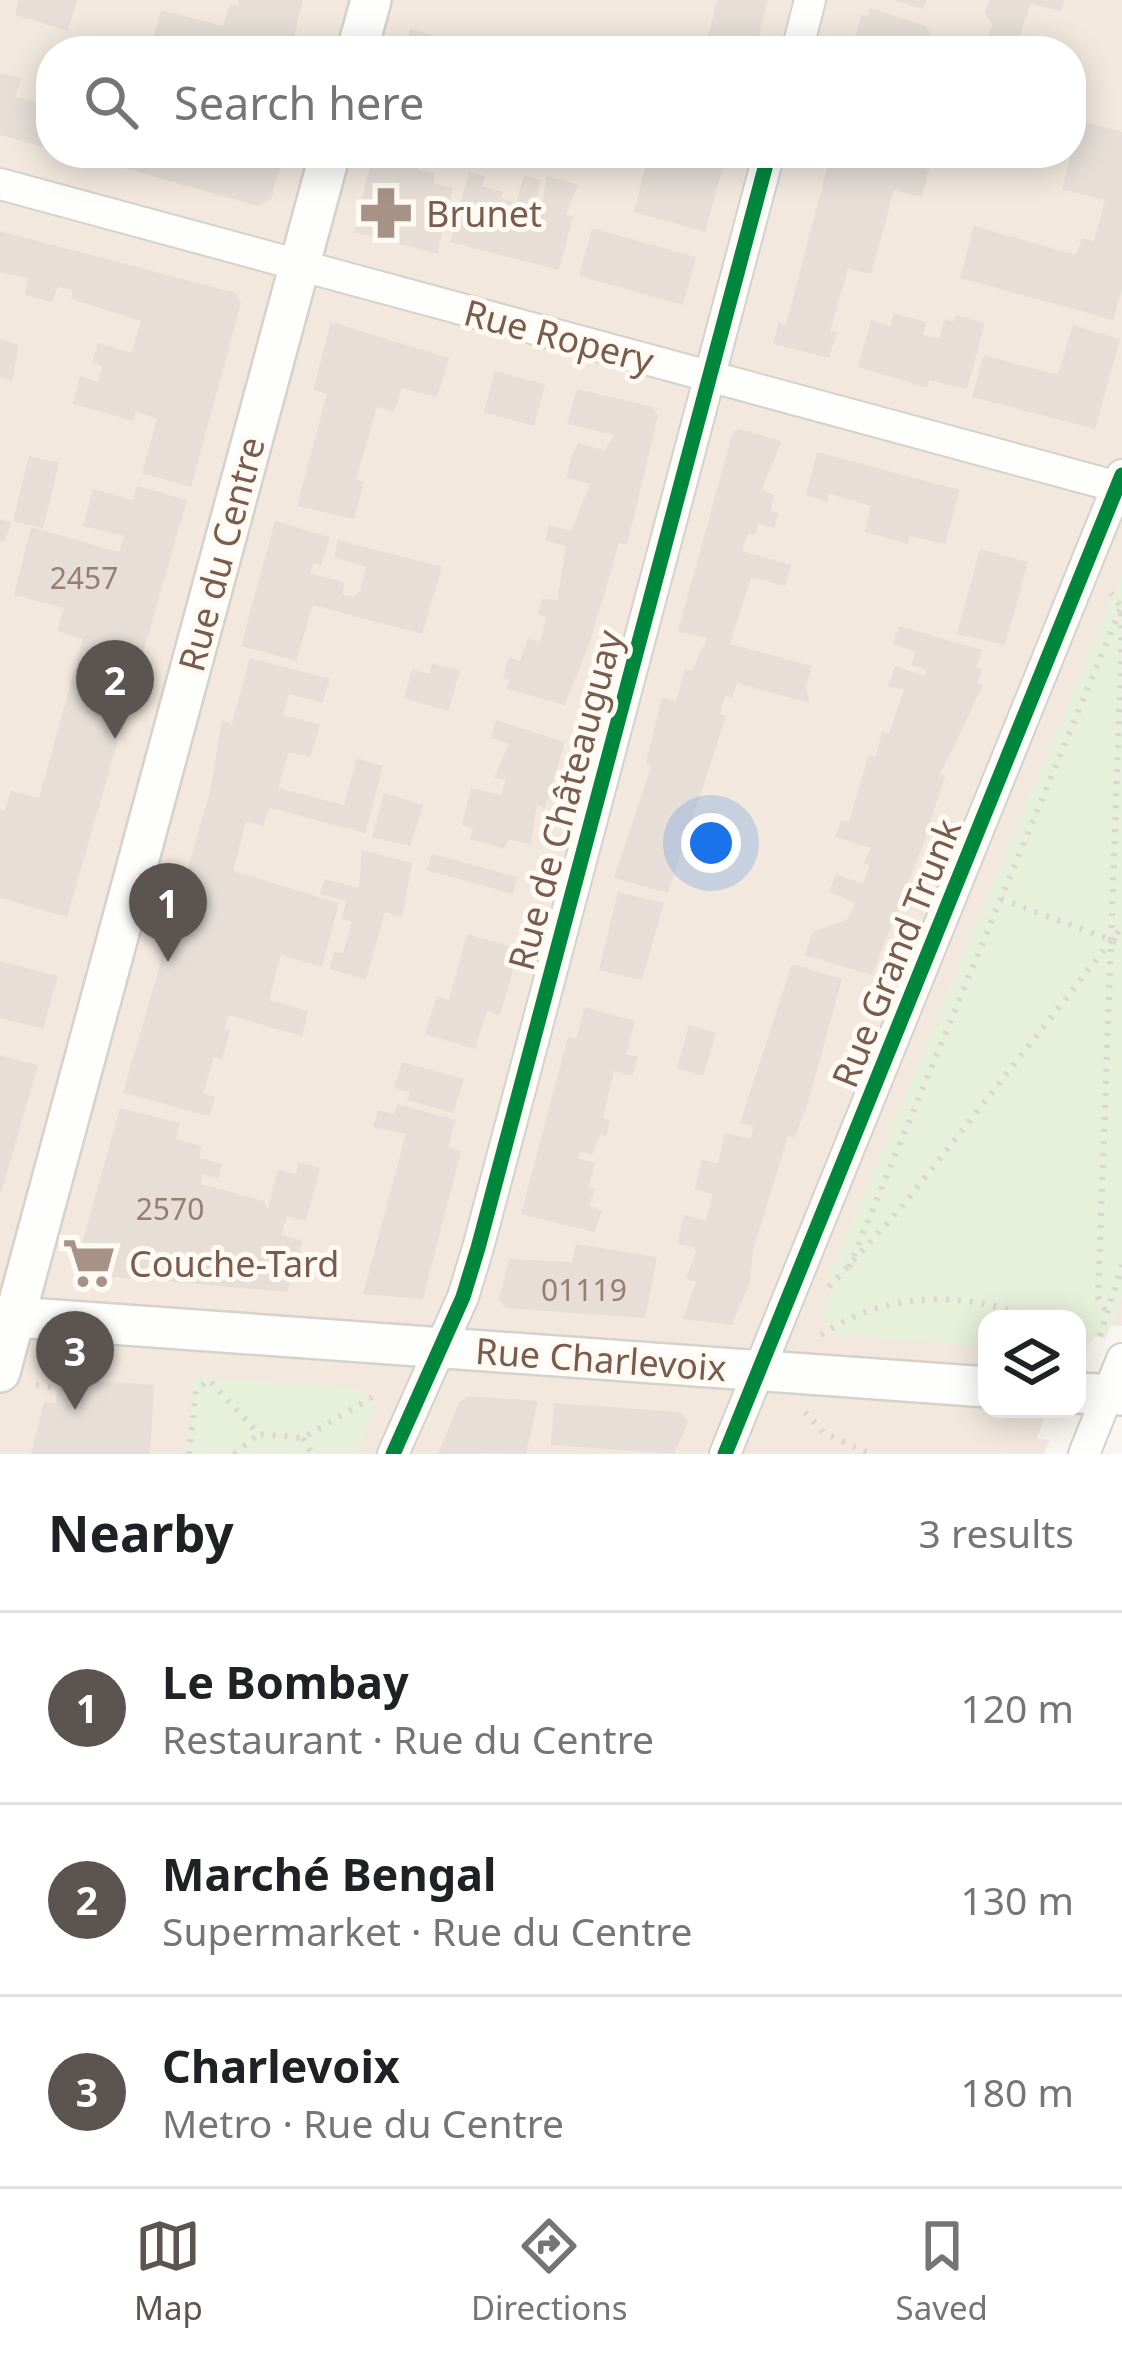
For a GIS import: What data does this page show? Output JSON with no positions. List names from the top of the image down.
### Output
{
  "streets": {
    "street": [
      "Rue Ropery",
      "Rue du Centre",
      "Rue de Châteauguay",
      "Rue Grand Trunk",
      "Rue Charlevoix"
    ]
  },
  "crossings": [
    ["Rue Ropery", "Rue du Centre"],
    ["Rue Ropery", "Rue de Châteauguay"],
    ["Rue Ropery", "Rue Grand Trunk"],
    ["Rue du Centre", "Rue Charlevoix"],
    ["Rue de Châteauguay", "Rue Charlevoix"],
    ["Rue Grand Trunk", "Rue Charlevoix"]
  ],
  "places": {
    "pharmacy": ["Brunet"],
    "supermarket": ["Couche-Tard"]
  },
  "house_numbers": ["2457", "2570", "01119"],
  "page": {
    "search": "Search here",
    "pins": ["2", "1", "3"],
    "heading": ["Nearby", "3 results"],
    "list": [
      {
        "mark": "1",
        "name": "Le Bombay",
        "note": "Restaurant · Rue du Centre",
        "value": "120 m"
      },
      {
        "mark": "2",
        "name": "Marché Bengal",
        "note": "Supermarket · Rue du Centre",
        "value": "130 m"
      },
      {
        "mark": "3",
        "name": "Charlevoix",
        "note": "Metro · Rue du Centre",
        "value": "180 m"
      }
    ],
    "nav": ["Map", "Directions", "Saved"]
  }
}
